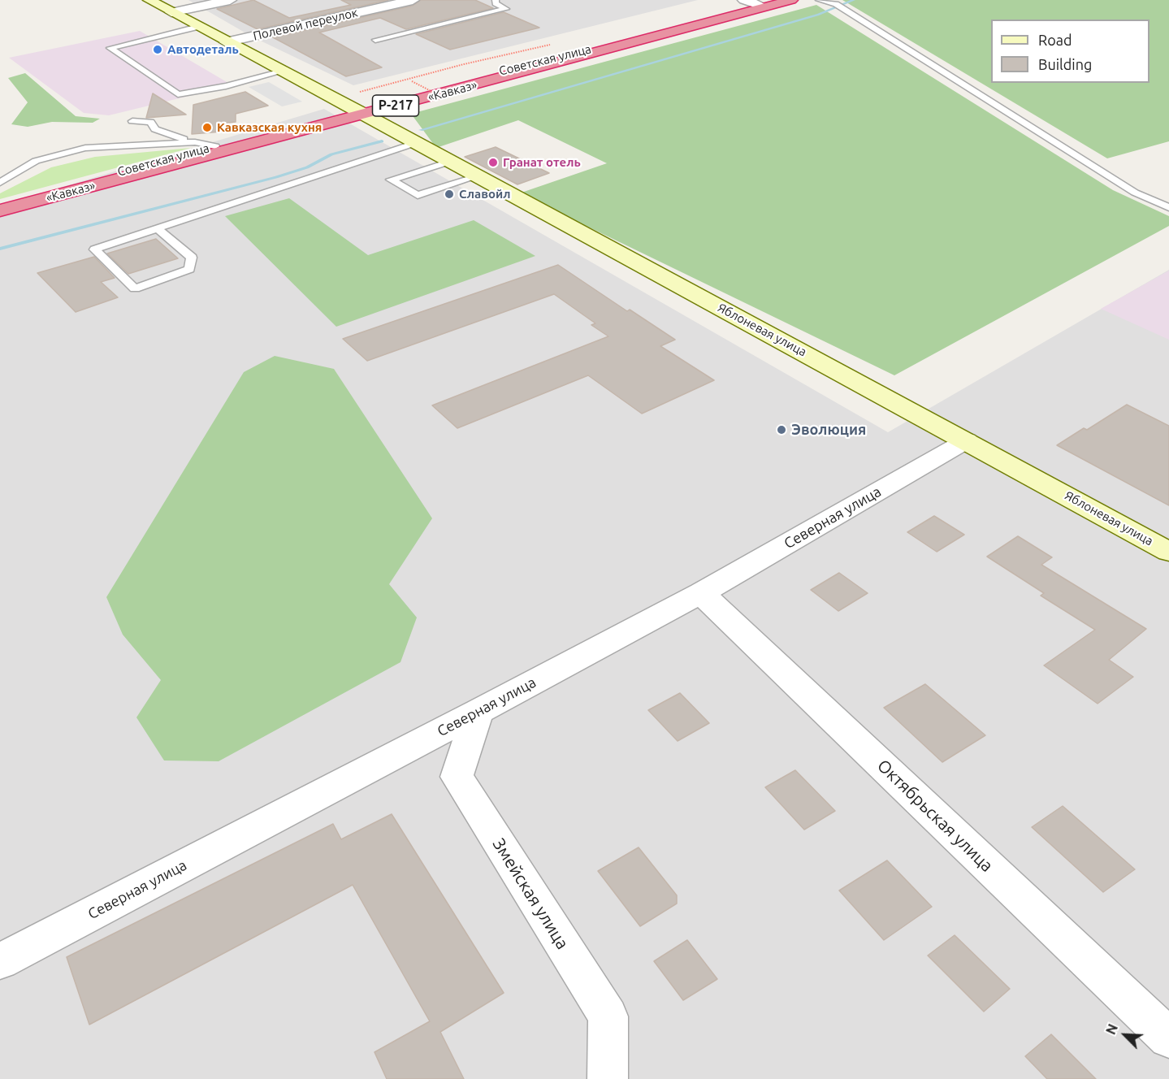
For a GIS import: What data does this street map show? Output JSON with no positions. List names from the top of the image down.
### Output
{
  "streets": {
    "highway": ["Советская улица", "«Кавказ»", "Р-217"],
    "street": [
      "Полевой переулок",
      "Яблоневая улица",
      "Северная улица",
      "Октябрьская улица",
      "Змейская улица"
    ]
  },
  "crossings": [
    ["Полевой переулок", "Яблоневая улица"],
    ["Советская улица", "«Кавказ»"],
    ["Советская улица", "Яблоневая улица"],
    ["«Кавказ»", "Яблоневая улица"],
    ["Яблоневая улица", "Северная улица"],
    ["Северная улица", "Октябрьская улица"],
    ["Северная улица", "Змейская улица"]
  ],
  "places": [
    "Автодеталь",
    "Кавказская кухня",
    "Гранат отель",
    "Славойл",
    "Эволюция"
  ],
  "legend": ["Road", "Building"],
  "north": "top left"
}
